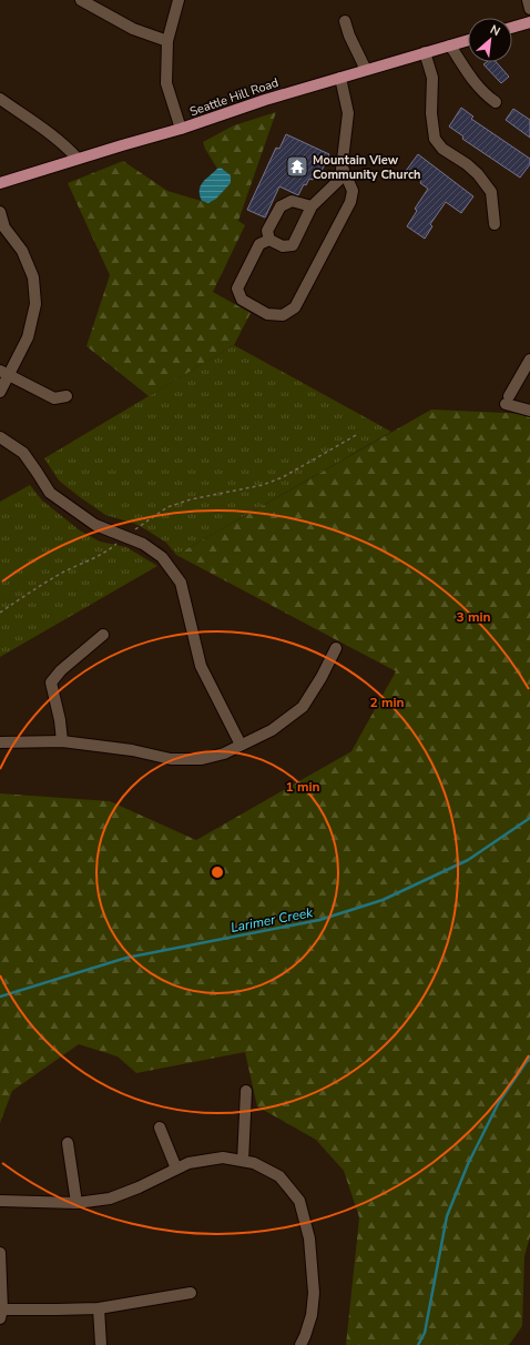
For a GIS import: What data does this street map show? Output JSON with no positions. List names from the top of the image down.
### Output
{
  "streets": {
    "main road": ["Seattle Hill Road"]
  },
  "water": ["Larimer Creek"],
  "places": {
    "temple": ["Mountain View Community Church"]
  },
  "north": "top right",
  "rings": ["3 min", "2 min", "1 min"]
}
